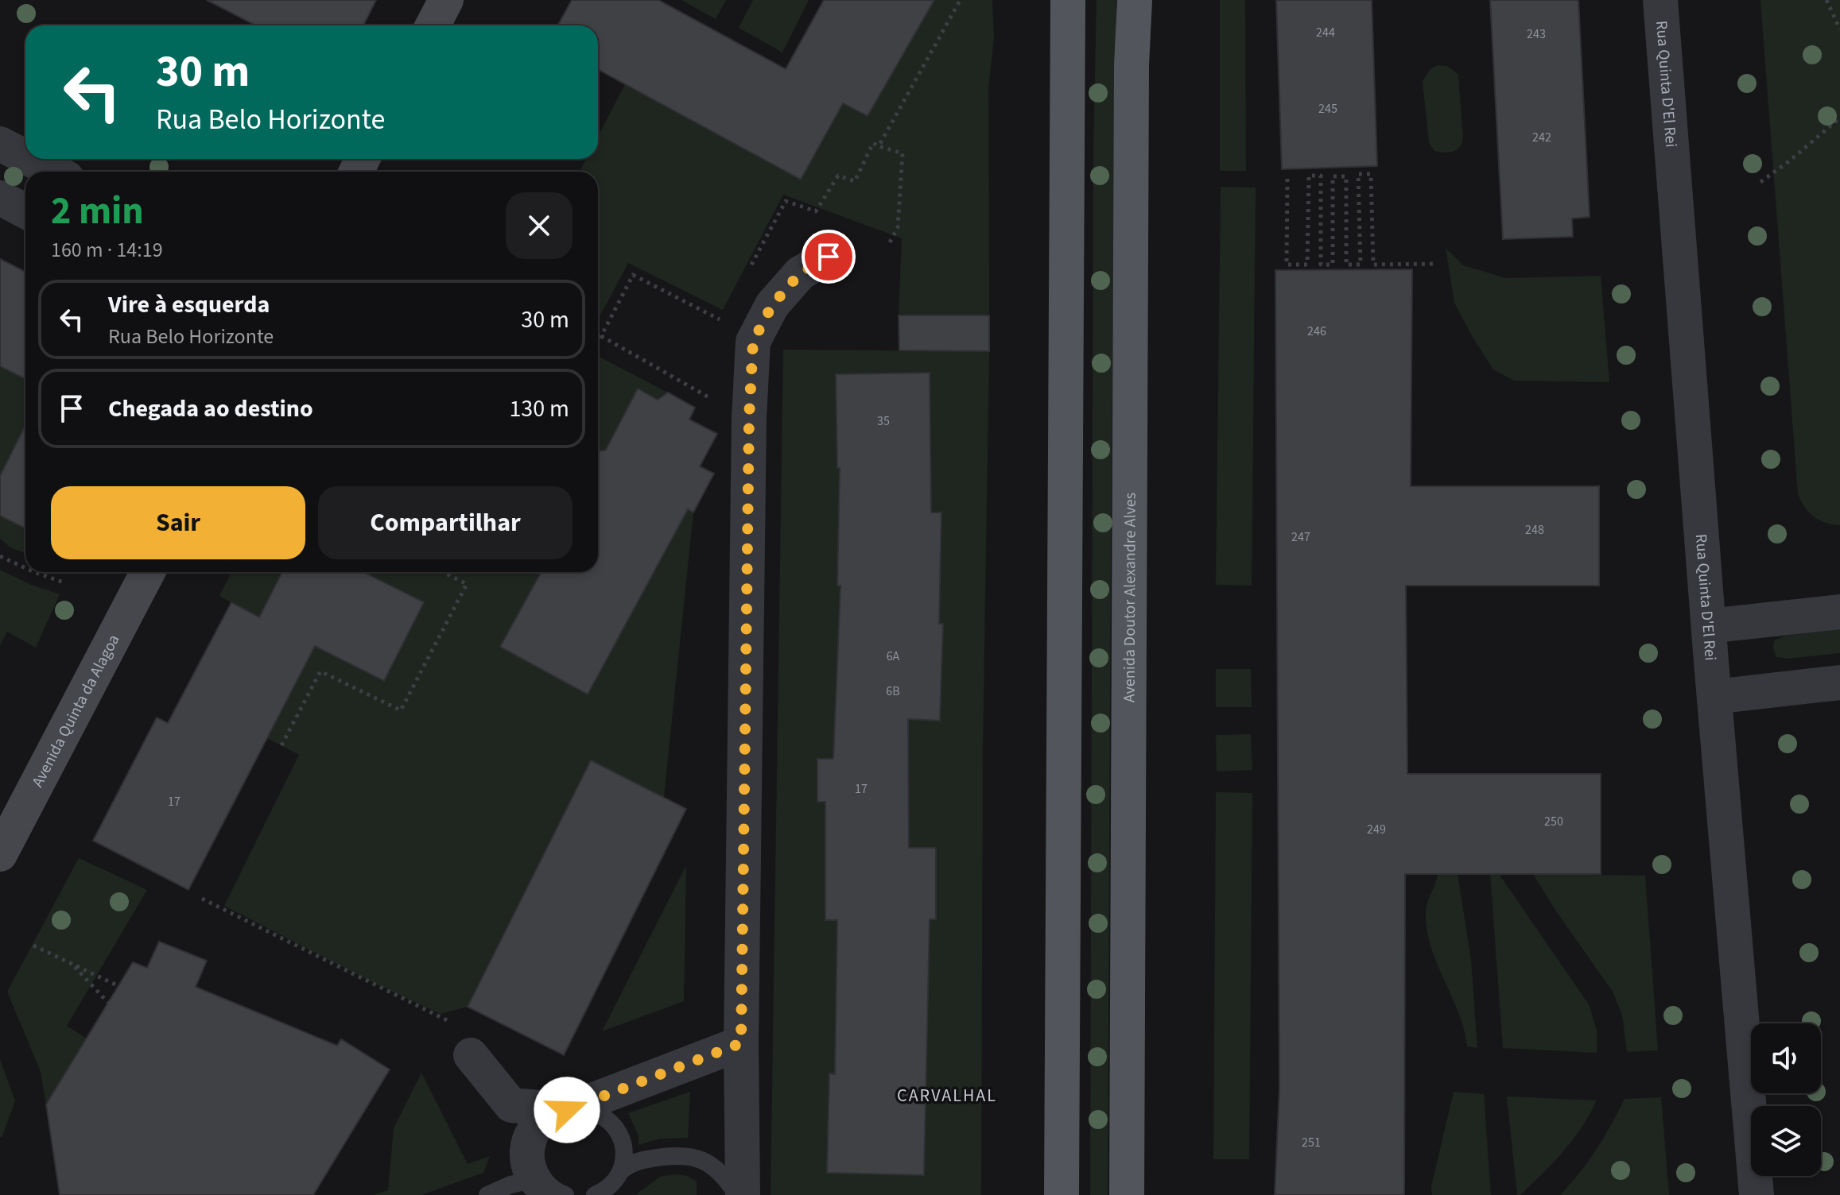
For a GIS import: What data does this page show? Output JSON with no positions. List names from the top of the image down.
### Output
{
  "streets": {
    "main road": ["Avenida Doutor Alexandre Alves"],
    "street": ["Rua Quinta D'El Rei", "Avenida Quinta da Alagoa"]
  },
  "districts": ["CARVALHAL"],
  "house_numbers": [
    "244",
    "243",
    "245",
    "242",
    "246",
    "35",
    "248",
    "247",
    "6A",
    "6B",
    "17",
    "17",
    "250",
    "249",
    "251"
  ],
  "page": {
    "turn": ["30 m", "Rua Belo Horizonte"],
    "heading": ["2 min", "160 m · 14:19"],
    "list": [
      {
        "name": "Vire à esquerda",
        "note": "Rua Belo Horizonte",
        "value": "30 m"
      },
      {
        "name": "Chegada ao destino",
        "value": "130 m"
      }
    ],
    "buttons": ["Sair", "Compartilhar"]
  }
}
